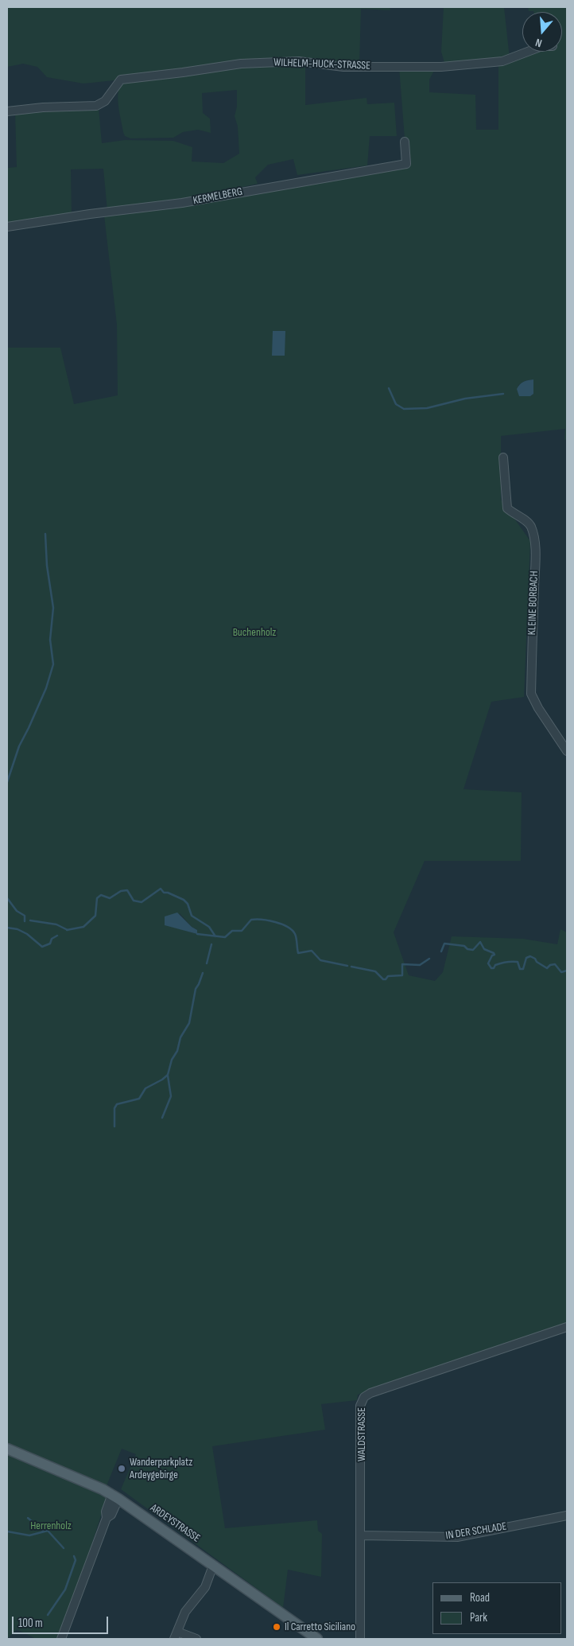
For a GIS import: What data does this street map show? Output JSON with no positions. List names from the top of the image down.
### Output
{
  "streets": {
    "main road": ["ARDEYSTRASSE"],
    "street": [
      "WILHELM-HUCK-STRASSE",
      "KERMELBERG",
      "KLEINE BORBACH",
      "WALDSTRASSE",
      "IN DER SCHLADE"
    ]
  },
  "crossings": [
    ["WALDSTRASSE", "IN DER SCHLADE"]
  ],
  "parks": ["Buchenholz", "Herrenholz"],
  "places": ["Wanderparkplatz Ardeygebirge", "Il Carretto Siciliano"],
  "legend": ["Road", "Park"],
  "scale_bar": "100 m",
  "north": "bottom"
}
